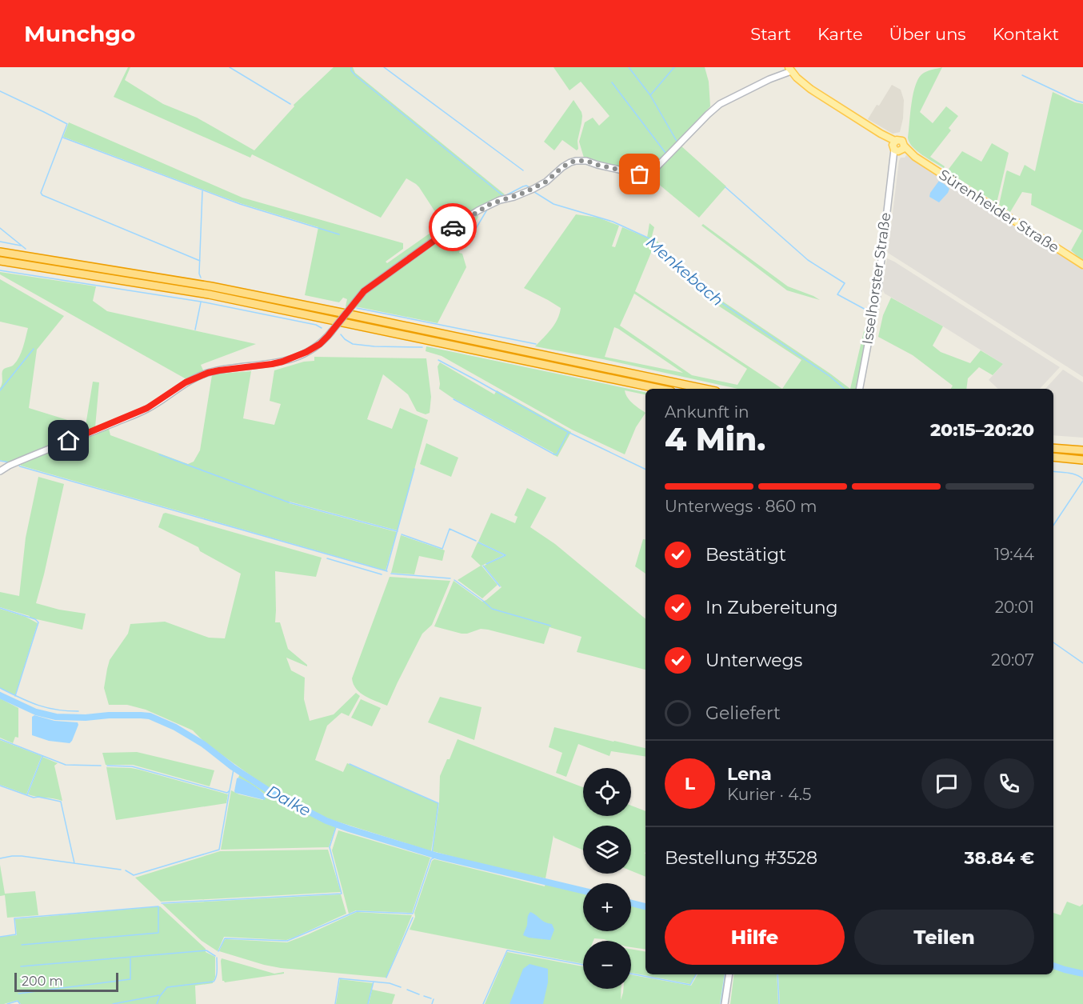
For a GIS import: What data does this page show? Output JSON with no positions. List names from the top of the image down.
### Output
{
  "streets": {
    "main road": ["Sürenheider Straße"],
    "street": ["Isselhorster Straße"]
  },
  "crossings": [
    ["Sürenheider Straße", "Isselhorster Straße"]
  ],
  "water": ["Menkebach", "Dalke"],
  "scale_bar": "200 m",
  "page": {
    "header": "Munchgo",
    "nav": [
      "Start",
      "Karte",
      "Über uns",
      "Kontakt"
    ],
    "heading": ["4 Min.", "Ankunft in", "20:15–20:20"],
    "panel": [
      "Lena",
      "Kurier · 4.5",
      "Bestellung #3528",
      "38.84 €"
    ],
    "bar": "Unterwegs · 860 m",
    "list": [
      ["Bestätigt", "19:44"],
      ["In Zubereitung", "20:01"],
      ["Unterwegs", "20:07"],
      "Geliefert"
    ],
    "round": "L",
    "map_buttons": ["+", "−"],
    "buttons": ["Hilfe", "Teilen"],
    "scale": "200 m"
  }
}
